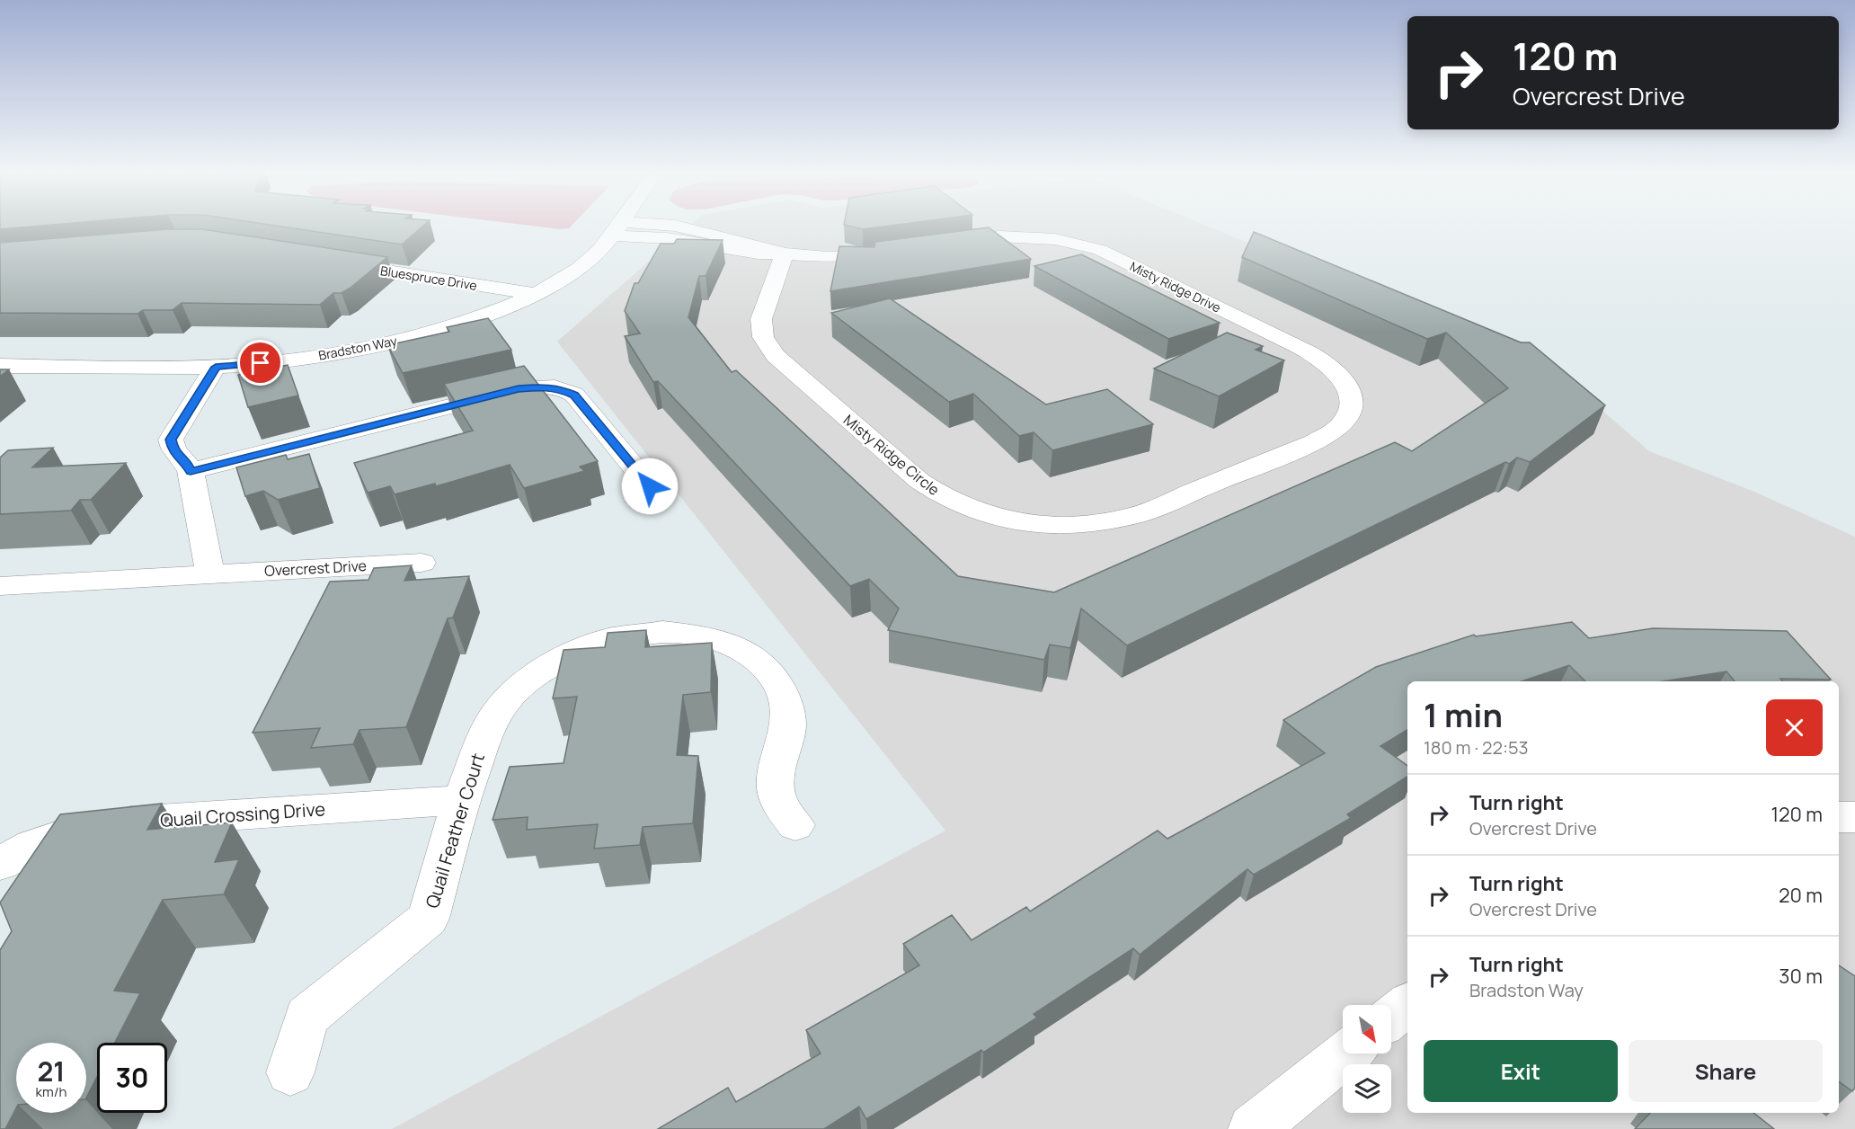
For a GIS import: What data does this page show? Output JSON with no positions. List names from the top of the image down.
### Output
{
  "streets": {
    "street": [
      "Bluespruce Drive",
      "Misty Ridge Drive",
      "Bradston Way",
      "Misty Ridge Circle",
      "Overcrest Drive",
      "Quail Crossing Drive",
      "Quail Feather Court"
    ]
  },
  "crossings": [
    ["Bluespruce Drive", "Bradston Way"],
    ["Misty Ridge Drive", "Bradston Way"],
    ["Misty Ridge Drive", "Misty Ridge Circle"],
    ["Quail Crossing Drive", "Quail Feather Court"]
  ],
  "north": "bottom right",
  "page": {
    "turn": ["120 m", "Overcrest Drive"],
    "heading": ["1 min", "180 m · 22:53"],
    "list": [
      {
        "name": "Turn right",
        "note": "Overcrest Drive",
        "value": "120 m"
      },
      {
        "name": "Turn right",
        "note": "Overcrest Drive",
        "value": "20 m"
      },
      {
        "name": "Turn right",
        "note": "Bradston Way",
        "value": "30 m"
      }
    ],
    "buttons": ["Exit", "Share"],
    "speed": "21 km/h",
    "limit": "30"
  }
}
